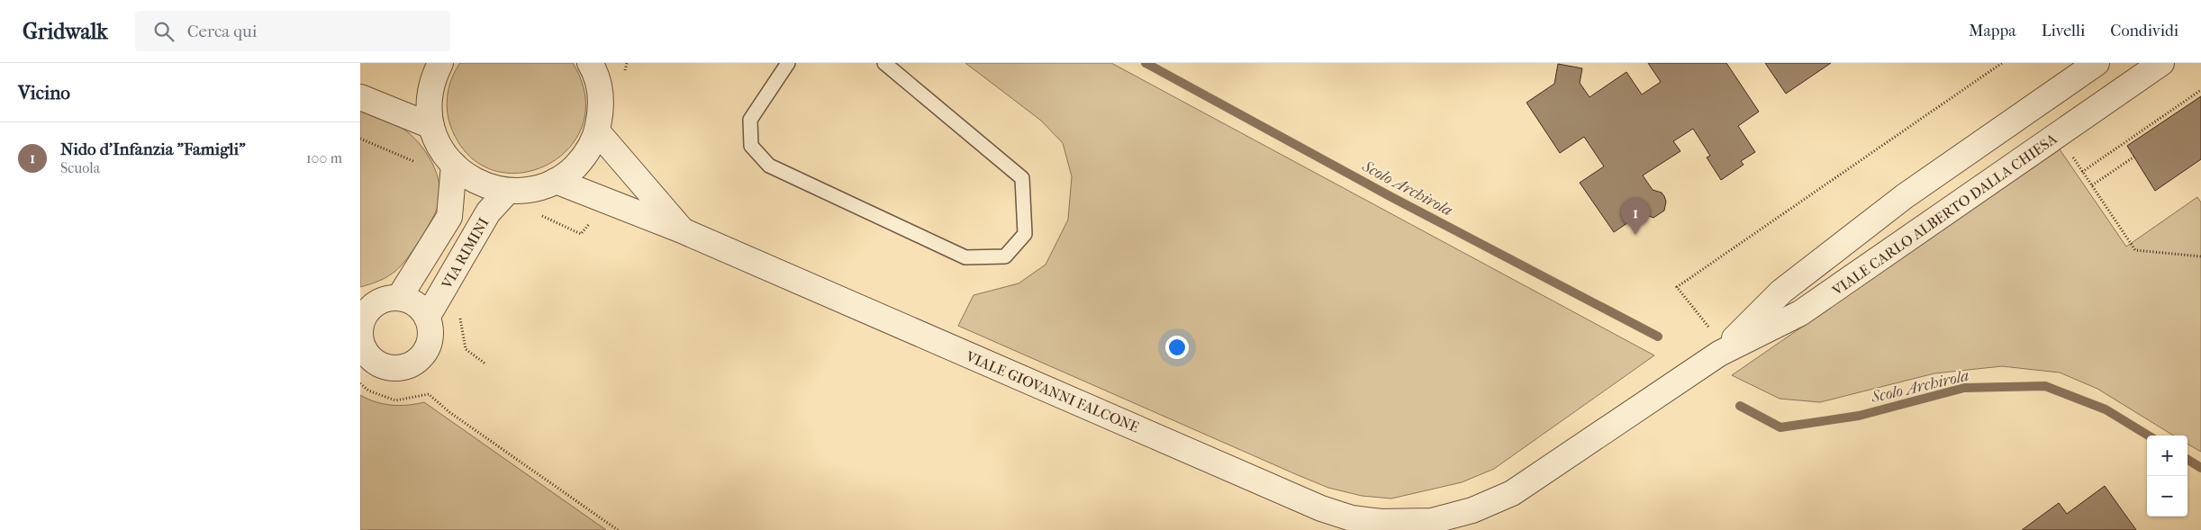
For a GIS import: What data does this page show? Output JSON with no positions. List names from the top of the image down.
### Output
{
  "streets": {
    "street": ["VIALE CARLO ALBERTO DALLA CHIESA", "VIA RIMINI", "VIALE GIOVANNI FALCONE"]
  },
  "crossings": [
    ["VIALE CARLO ALBERTO DALLA CHIESA", "VIALE GIOVANNI FALCONE"]
  ],
  "water": ["Scolo Archirola"],
  "page": {
    "header": "Gridwalk",
    "search": "Cerca qui",
    "nav": ["Mappa", "Livelli", "Condividi"],
    "heading": "Vicino",
    "list": [
      {
        "mark": "1",
        "name": "Nido d'Infanzia \"Famigli\"",
        "note": "Scuola",
        "value": "100 m"
      }
    ],
    "pins": "1",
    "map_buttons": ["+", "−"]
  }
}
